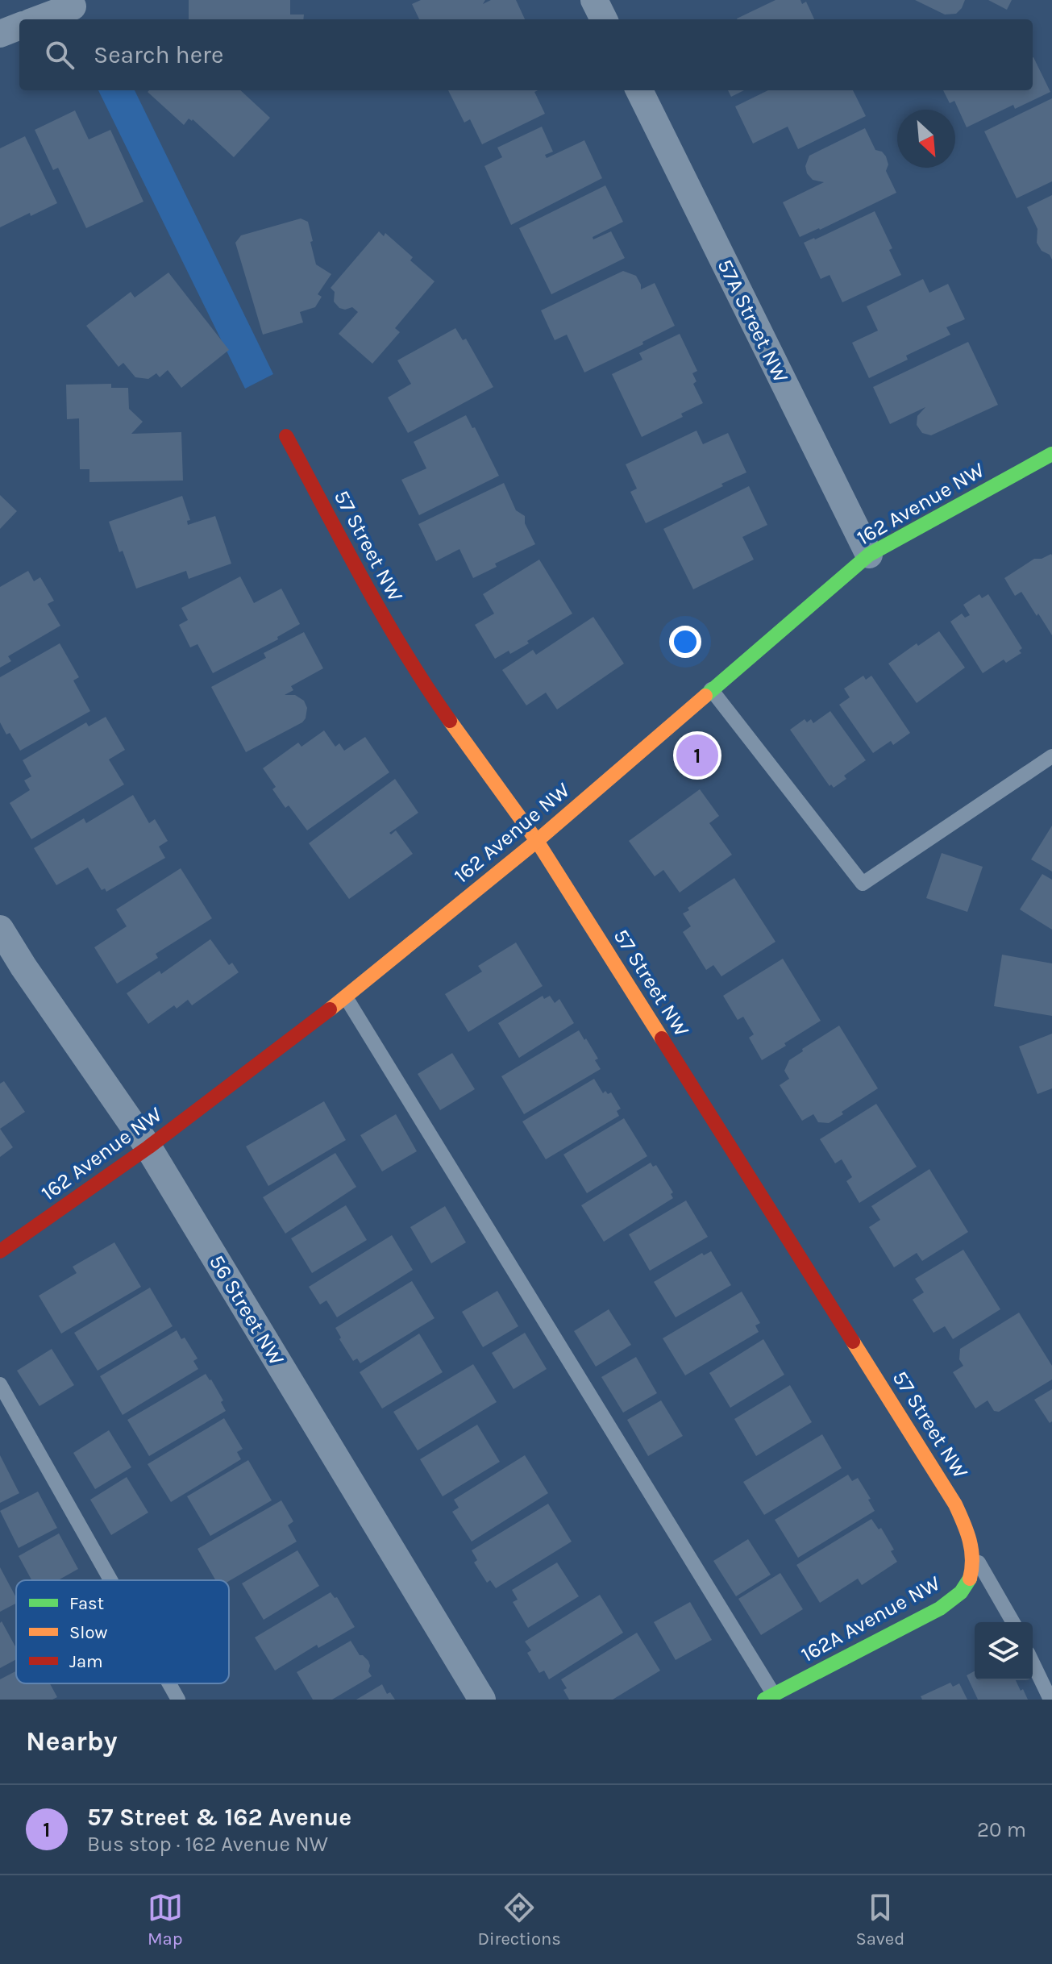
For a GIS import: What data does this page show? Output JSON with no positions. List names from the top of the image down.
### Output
{
  "streets": {
    "street": [
      "57A Street NW",
      "162 Avenue NW",
      "57 Street NW",
      "56 Street NW",
      "162A Avenue NW"
    ]
  },
  "crossings": [
    ["57A Street NW", "162 Avenue NW"],
    ["162 Avenue NW", "57 Street NW"],
    ["162 Avenue NW", "56 Street NW"],
    ["57 Street NW", "162A Avenue NW"]
  ],
  "legend": ["Fast", "Slow", "Jam"],
  "north": "bottom right",
  "page": {
    "search": "Search here",
    "pins": "1",
    "heading": "Nearby",
    "list": [
      {
        "mark": "1",
        "name": "57 Street & 162 Avenue",
        "note": "Bus stop · 162 Avenue NW",
        "value": "20 m"
      }
    ],
    "nav": ["Map", "Directions", "Saved"]
  }
}
